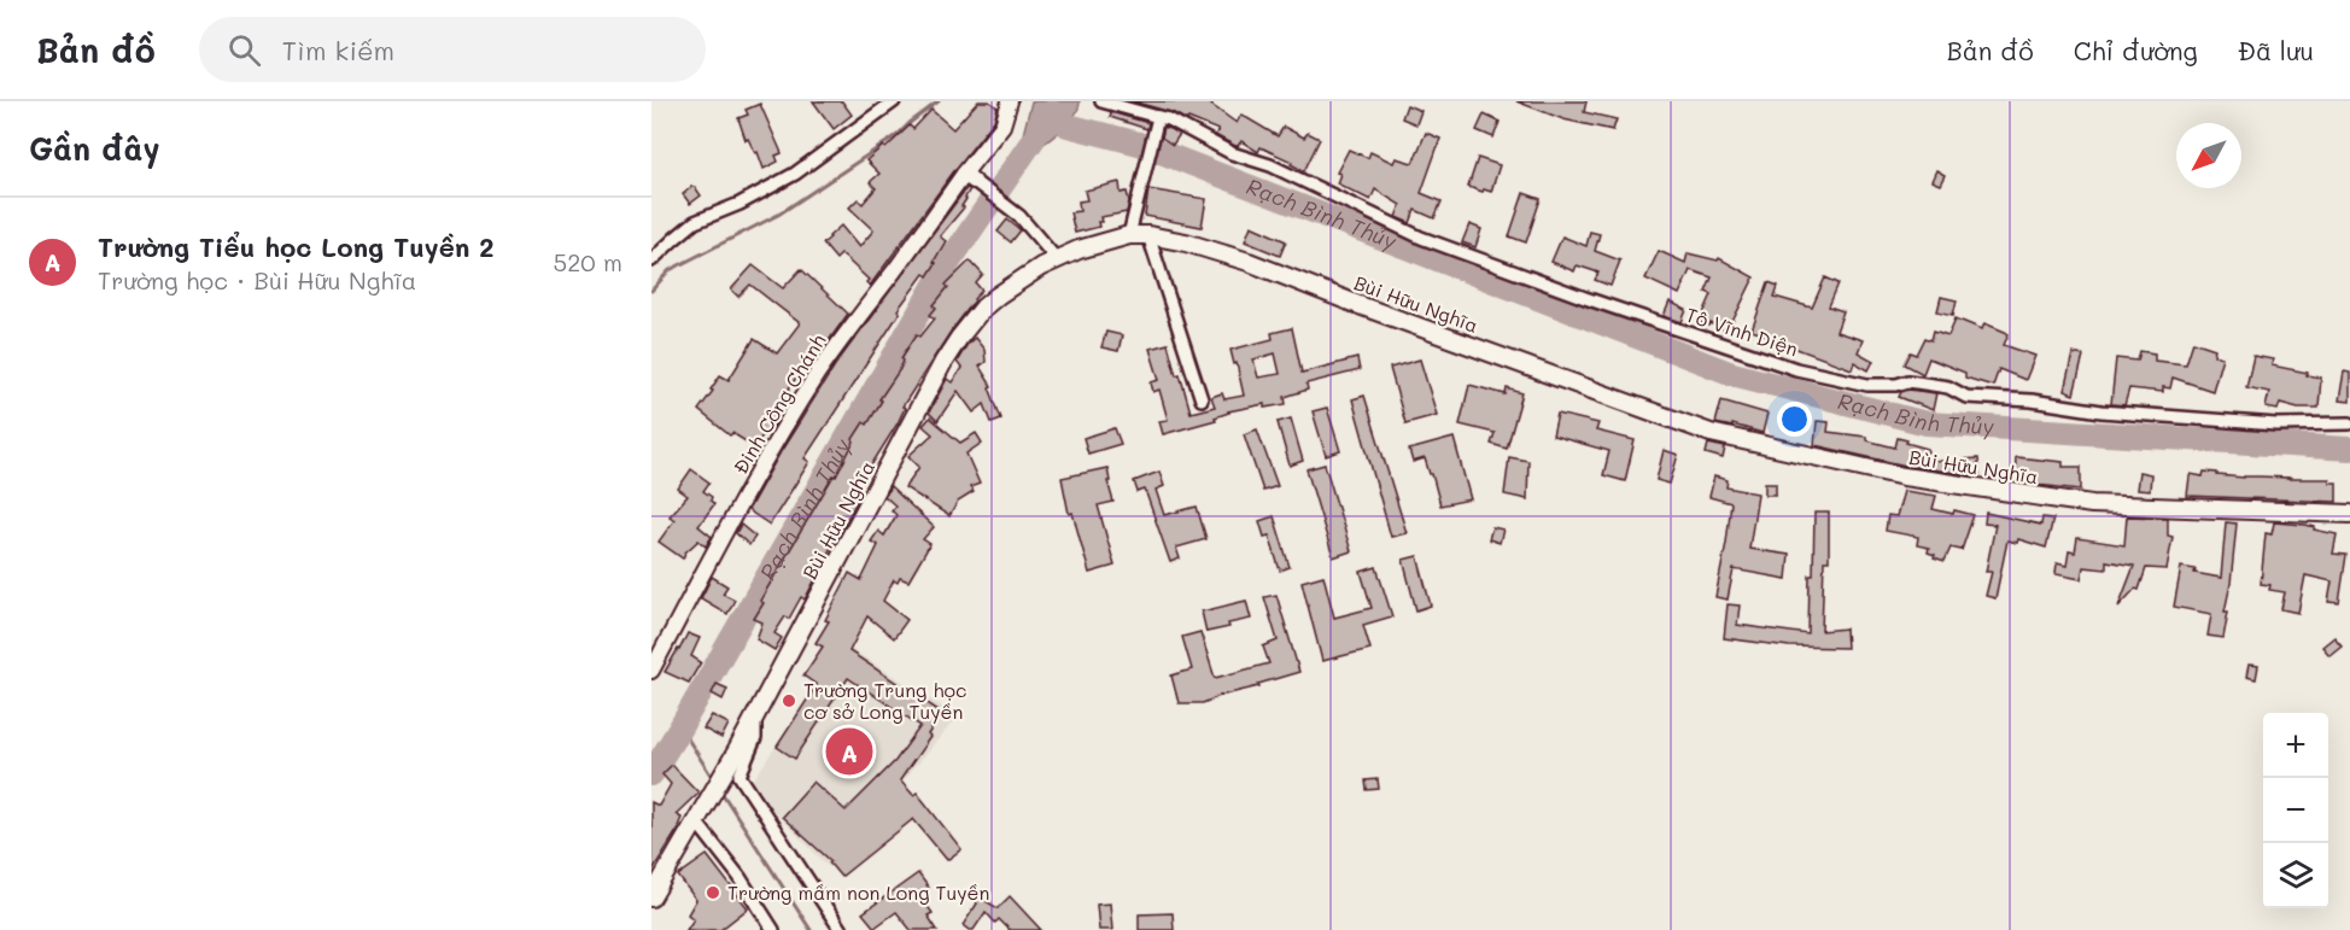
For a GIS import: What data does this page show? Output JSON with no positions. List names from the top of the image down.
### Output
{
  "streets": {
    "main road": ["Bùi Hữu Nghĩa"],
    "street": ["Tô Vĩnh Diện", "Đinh Công Chánh"]
  },
  "water": ["Rạch Bình Thủy"],
  "places": ["Trường Trung học cơ sở Long Tuyền", "Trường mầm non Long Tuyền"],
  "north": "bottom left",
  "page": {
    "header": "Bản đồ",
    "search": "Tìm kiếm",
    "nav": ["Bản đồ", "Chỉ đường", "Đã lưu"],
    "heading": "Gần đây",
    "list": [
      {
        "mark": "A",
        "name": "Trường Tiểu học Long Tuyền 2",
        "note": "Trường học · Bùi Hữu Nghĩa",
        "value": "520 m"
      }
    ],
    "map_buttons": ["+", "−"],
    "pins": "A"
  }
}
